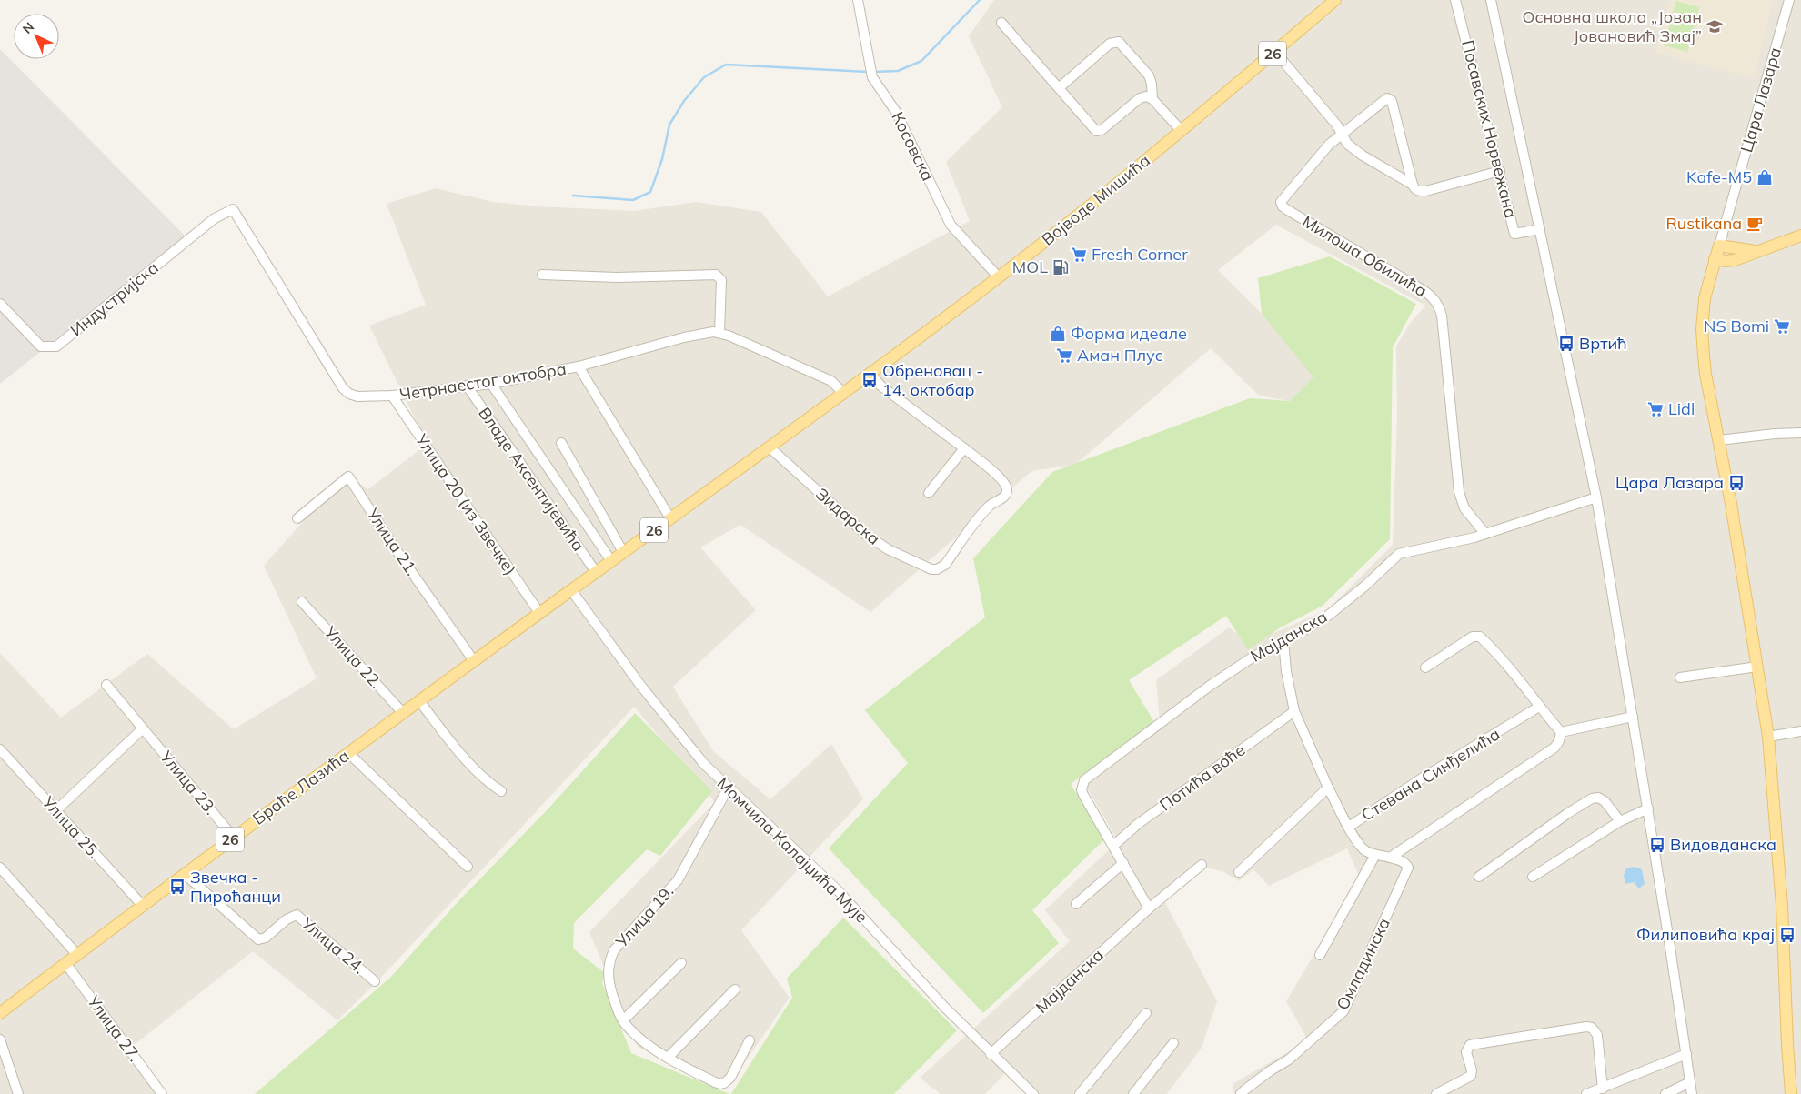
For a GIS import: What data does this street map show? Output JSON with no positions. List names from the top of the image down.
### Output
{
  "streets": {
    "main road": [
      "26",
      "Цара Лазара",
      "Војводе Мишића",
      "Браће Лазића"
    ],
    "street": [
      "Посавских Норвежана",
      "Косовска",
      "Милоша Обилића",
      "Индустријска",
      "Четрнаестог октобра",
      "Владе Аксентијевића",
      "Улица 20 (из Звечке)",
      "Зидарска",
      "Улица 21.",
      "Мајданска",
      "Улица 22.",
      "Стевана Синђелића",
      "Потића воће",
      "Улица 23.",
      "Улица 25.",
      "Момчила Калајџића Мује",
      "Улица 19.",
      "Улица 24.",
      "Омладинска",
      "Улица 27."
    ]
  },
  "crossings": [
    ["26", "Војводе Мишића"],
    ["26", "Владе Аксентијевића"],
    ["26", "Улица 20 (из Звечке)"],
    ["26", "Зидарска"],
    ["26", "Браће Лазића"],
    ["26", "Момчила Калајџића Мује"],
    ["Косовска", "Војводе Мишића"],
    ["Војводе Мишића", "Зидарска"],
    ["Милоша Обилића", "Мајданска"],
    ["Индустријска", "Четрнаестог октобра"],
    ["Четрнаестог октобра", "Владе Аксентијевића"],
    ["Четрнаестог октобра", "Улица 20 (из Звечке)"],
    ["Улица 20 (из Звечке)", "Браће Лазића"],
    ["Улица 21.", "Браће Лазића"],
    ["Мајданска", "Потића воће"],
    ["Мајданска", "Момчила Калајџића Мује"],
    ["Улица 22.", "Браће Лазића"],
    ["Стевана Синђелића", "Омладинска"],
    ["Улица 23.", "Браће Лазића"],
    ["Браће Лазића", "Улица 25."],
    ["Браће Лазића", "Улица 24."],
    ["Браће Лазића", "Улица 27."],
    ["Момчила Калајџића Мује", "Улица 19."]
  ],
  "places": {
    "school or university": ["Основна школа „Јован Јовановић Змај”"],
    "shop": ["Kafe-M5", "Форма идеале"],
    "cafe": ["Rustikana"],
    "supermarket": [
      "Fresh Corner",
      "NS Bomi",
      "Аман Плус",
      "Lidl"
    ],
    "fuel station": ["MOL"],
    "bus stop": [
      "Вртић",
      "Обреновац - 14. октобар",
      "Цара Лазара",
      "Видовданска",
      "Звечка - Пироћанци",
      "Филиповића крај"
    ]
  },
  "north": "top left"
}
